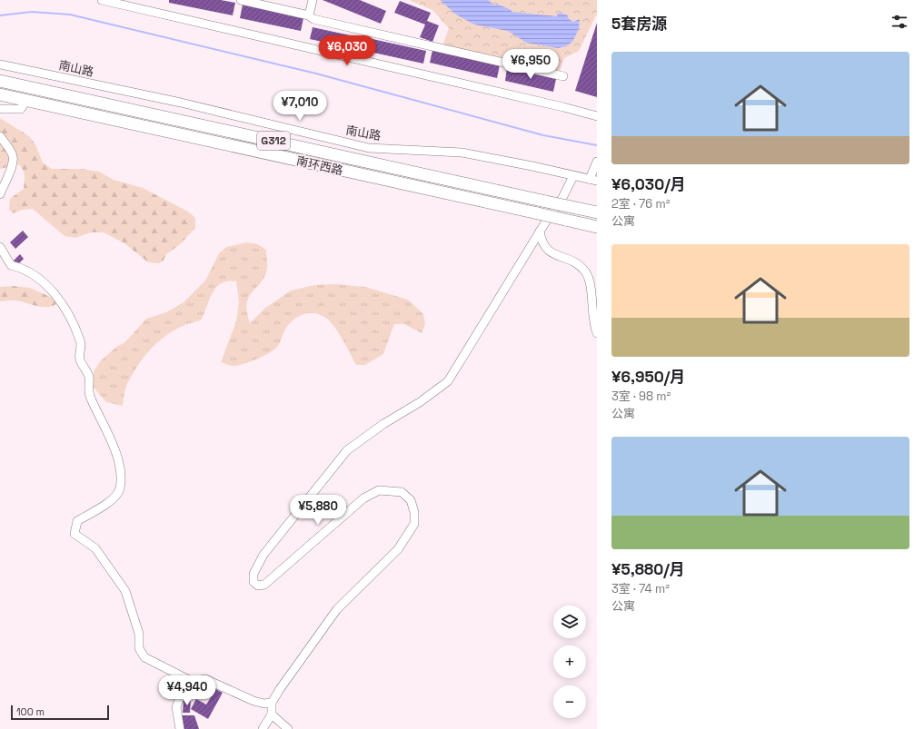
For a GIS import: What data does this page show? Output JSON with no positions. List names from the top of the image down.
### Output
{
  "streets": {
    "highway": ["G312", "南环西路"],
    "street": ["南山路"]
  },
  "scale_bar": "100 m",
  "page": {
    "heading": "5套房源",
    "price": [
      "¥6,030",
      "¥6,950",
      "¥7,010",
      "¥5,880",
      "¥4,940"
    ],
    "list": [
      {
        "name": "¥6,030/月",
        "note": "2室 · 76 m² · 公寓"
      },
      {
        "name": "¥6,950/月",
        "note": "3室 · 98 m² · 公寓"
      },
      {
        "name": "¥5,880/月",
        "note": "3室 · 74 m² · 公寓"
      }
    ],
    "map_buttons": ["+", "−"],
    "scale": "100 m"
  }
}
